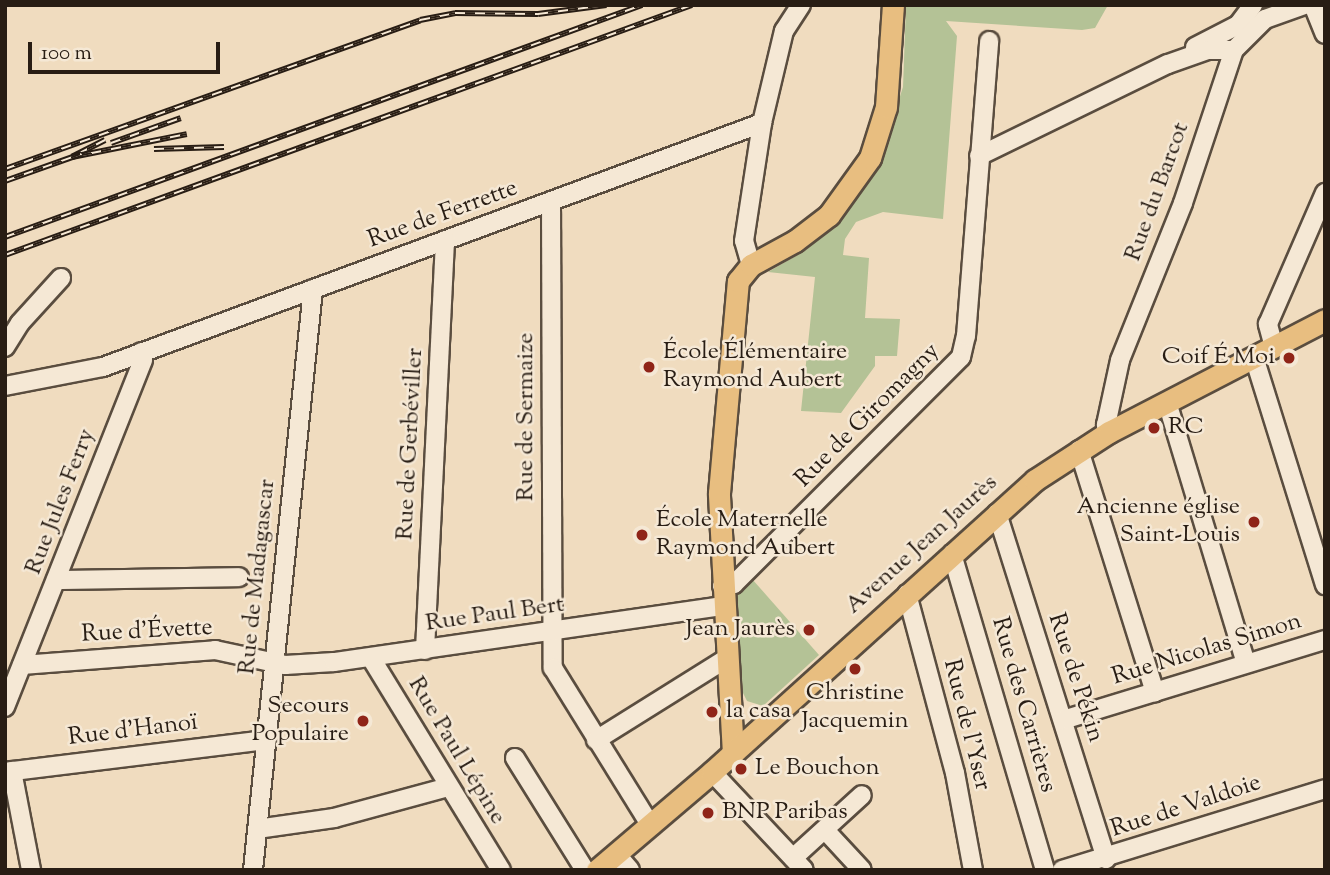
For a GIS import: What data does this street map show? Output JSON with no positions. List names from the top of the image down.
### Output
{
  "streets": {
    "main road": ["Avenue Jean Jaurès"],
    "street": [
      "Rue du Barcot",
      "Rue de Ferrette",
      "Rue de Giromagny",
      "Rue de Sermaize",
      "Rue de Gerbéviller",
      "Rue Jules Ferry",
      "Rue de Madagascar",
      "Rue Paul Bert",
      "Rue d'Évette",
      "Rue Nicolas Simon",
      "Rue de Pékin",
      "Rue des Carrières",
      "Rue de l'Yser",
      "Rue d'Hanoï",
      "Rue Paul Lépine",
      "Rue de Valdoie"
    ]
  },
  "crossings": [
    ["Rue du Barcot", "Avenue Jean Jaurès"],
    ["Rue de Ferrette", "Rue de Sermaize"],
    ["Rue de Ferrette", "Rue de Gerbéviller"],
    ["Rue de Ferrette", "Rue Jules Ferry"],
    ["Rue de Ferrette", "Rue de Madagascar"],
    ["Rue de Giromagny", "Rue Paul Bert"],
    ["Rue de Sermaize", "Avenue Jean Jaurès"],
    ["Rue de Sermaize", "Rue Paul Bert"],
    ["Rue de Gerbéviller", "Rue Paul Bert"],
    ["Rue Jules Ferry", "Rue d'Évette"],
    ["Avenue Jean Jaurès", "Rue de Pékin"],
    ["Avenue Jean Jaurès", "Rue des Carrières"],
    ["Avenue Jean Jaurès", "Rue de l'Yser"],
    ["Rue de Madagascar", "Rue Paul Bert"],
    ["Rue de Madagascar", "Rue d'Évette"],
    ["Rue de Madagascar", "Rue d'Hanoï"],
    ["Rue Paul Bert", "Rue d'Évette"],
    ["Rue Paul Bert", "Rue Paul Lépine"],
    ["Rue Nicolas Simon", "Rue de Pékin"],
    ["Rue de Pékin", "Rue de Valdoie"]
  ],
  "places": [
    "Coif É Moi",
    "École Élémentaire Raymond Aubert",
    "RC",
    "Ancienne église Saint-Louis",
    "École Maternelle Raymond Aubert",
    "Jean Jaurès",
    "Christine Jacquemin",
    "la casa",
    "Secours Populaire",
    "Le Bouchon",
    "BNP Paribas"
  ],
  "scale_bar": "100 m"
}
